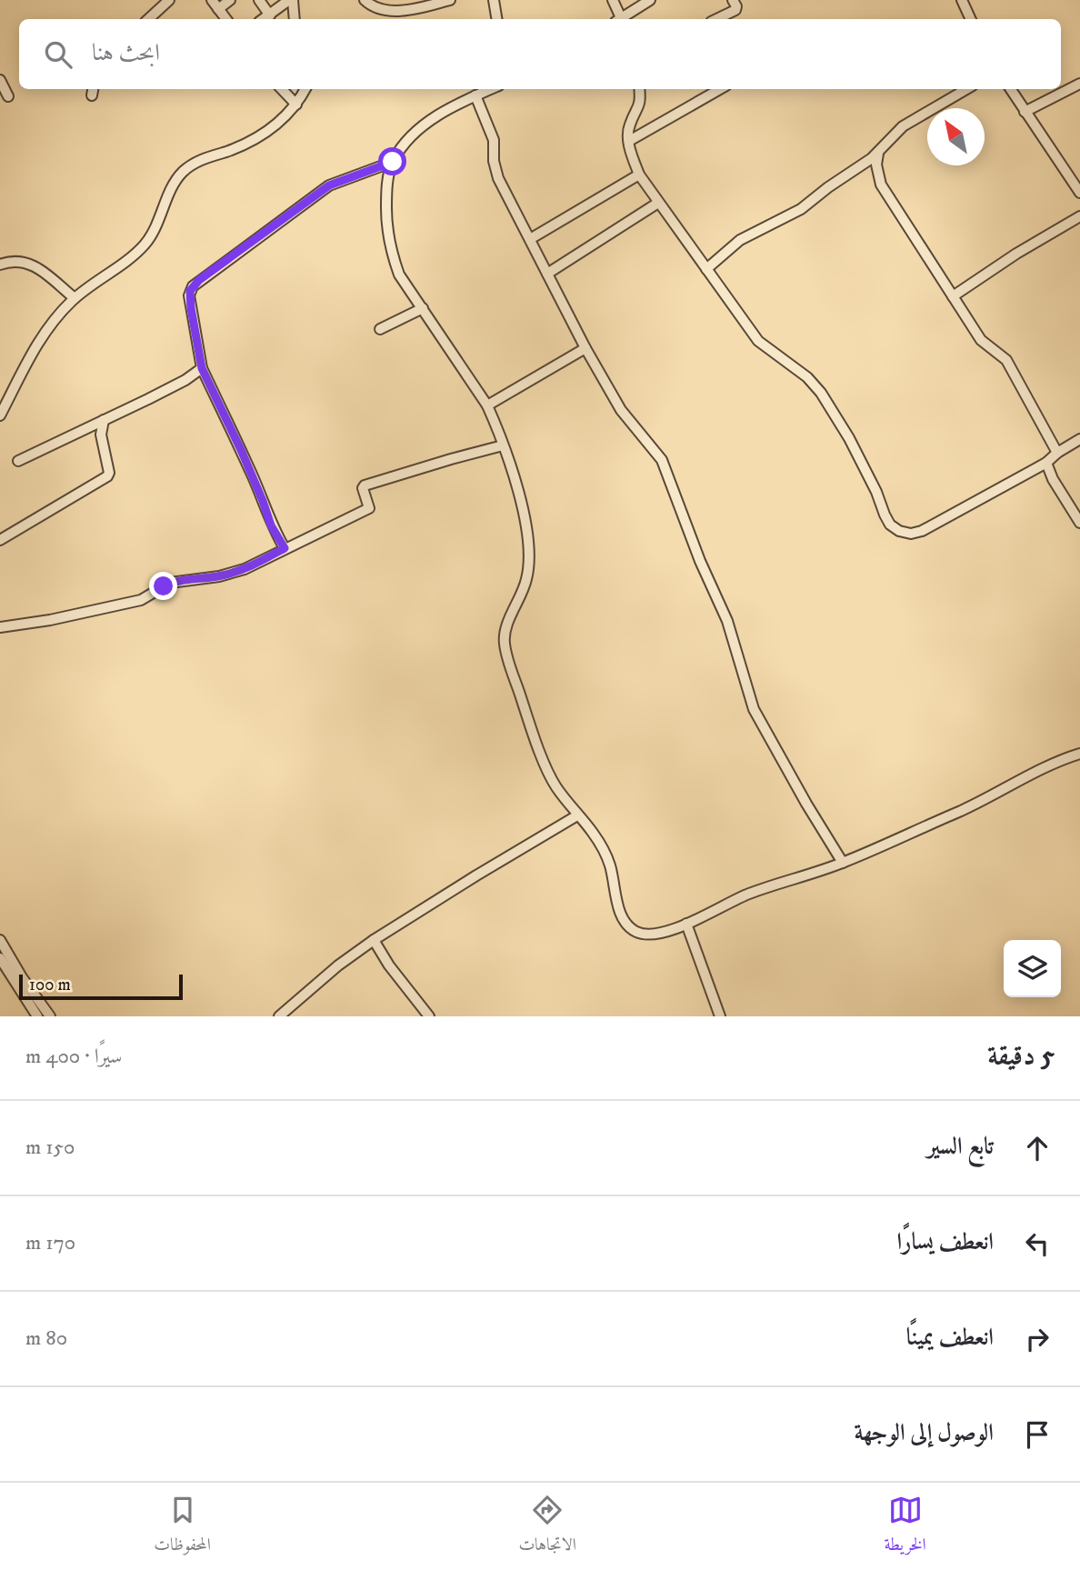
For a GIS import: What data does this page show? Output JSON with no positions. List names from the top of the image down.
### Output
{
  "scale_bar": "100 m",
  "north": "top left",
  "page": {
    "search": "ابحث هنا",
    "scale": "100 m",
    "heading": ["5 دقيقة", "سيرًا · 400 m"],
    "list": [
      ["تابع السير", "150 m"],
      ["انعطف يسارًا", "170 m"],
      ["انعطف يمينًا", "80 m"],
      "الوصول إلى الوجهة"
    ],
    "nav": ["الخريطة", "الاتجاهات", "المحفوظات"]
  }
}
